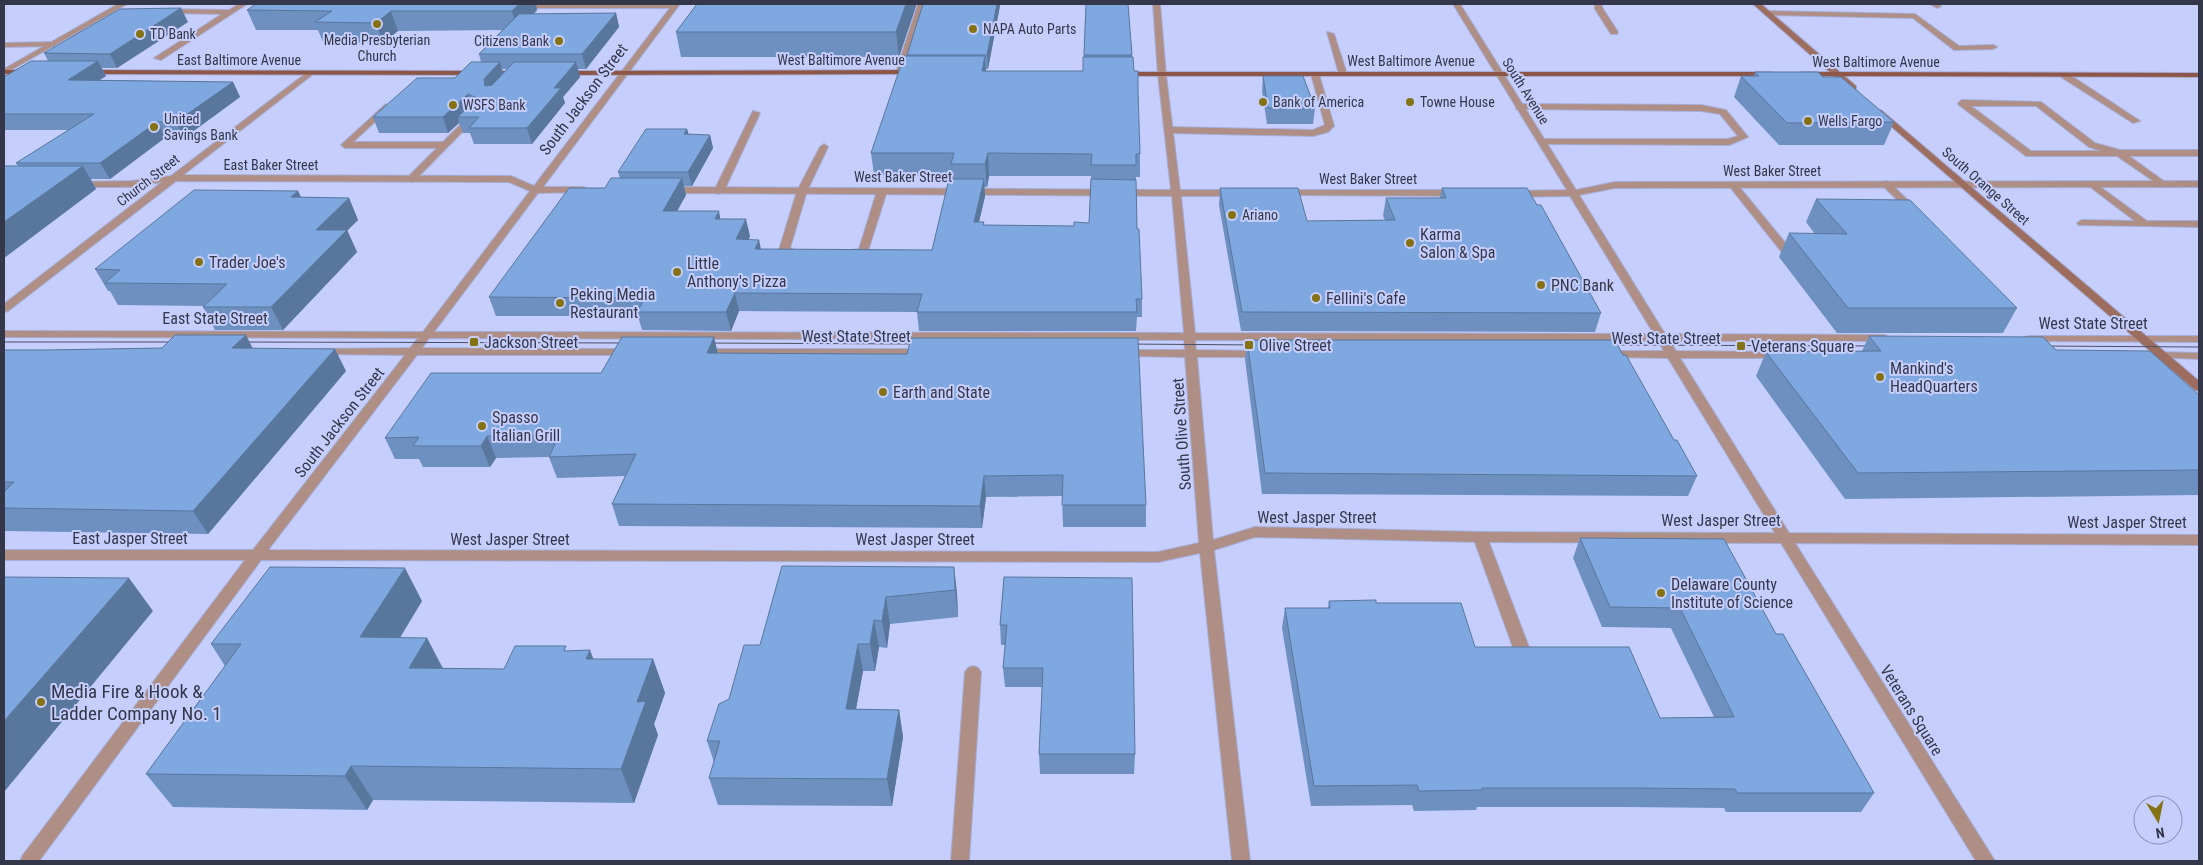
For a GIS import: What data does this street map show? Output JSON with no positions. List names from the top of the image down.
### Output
{
  "streets": {
    "main road": ["East Baltimore Avenue", "West Baltimore Avenue"],
    "street": [
      "South Avenue",
      "South Jackson Street",
      "East Baker Street",
      "West Baker Street",
      "Church Street",
      "South Orange Street",
      "East State Street",
      "West State Street",
      "South Olive Street",
      "West Jasper Street",
      "East Jasper Street",
      "Veterans Square"
    ]
  },
  "crossings": [
    ["East Baltimore Avenue", "Church Street"],
    ["West Baltimore Avenue", "South Avenue"],
    ["West Baltimore Avenue", "South Jackson Street"],
    ["West Baltimore Avenue", "South Olive Street"],
    ["South Avenue", "West Baker Street"],
    ["South Avenue", "Veterans Square"],
    ["South Jackson Street", "East Baker Street"],
    ["South Jackson Street", "East State Street"],
    ["South Jackson Street", "West State Street"],
    ["South Jackson Street", "West Jasper Street"],
    ["South Jackson Street", "East Jasper Street"],
    ["East Baker Street", "Church Street"],
    ["West Baker Street", "South Orange Street"],
    ["West Baker Street", "South Olive Street"],
    ["West Baker Street", "Veterans Square"],
    ["South Orange Street", "West State Street"],
    ["East State Street", "West State Street"],
    ["West State Street", "South Olive Street"],
    ["West State Street", "Veterans Square"],
    ["South Olive Street", "West Jasper Street"],
    ["West Jasper Street", "East Jasper Street"],
    ["West Jasper Street", "Veterans Square"]
  ],
  "places": {
    "other": [
      "Media Presbyterian Church",
      "NAPA Auto Parts",
      "TD Bank",
      "Citizens Bank",
      "Bank of America",
      "Towne House",
      "WSFS Bank",
      "Wells Fargo",
      "United Savings Bank",
      "Ariano",
      "Karma Salon & Spa",
      "Trader Joe's",
      "Little Anthony's Pizza",
      "PNC Bank",
      "Fellini's Cafe",
      "Peking Media Restaurant",
      "Mankind's HeadQuarters",
      "Earth and State",
      "Spasso Italian Grill",
      "Delaware County Institute of Science",
      "Media Fire & Hook & Ladder Company No. 1"
    ],
    "transit": ["Jackson Street", "Olive Street", "Veterans Square"]
  },
  "north": "bottom"
}
